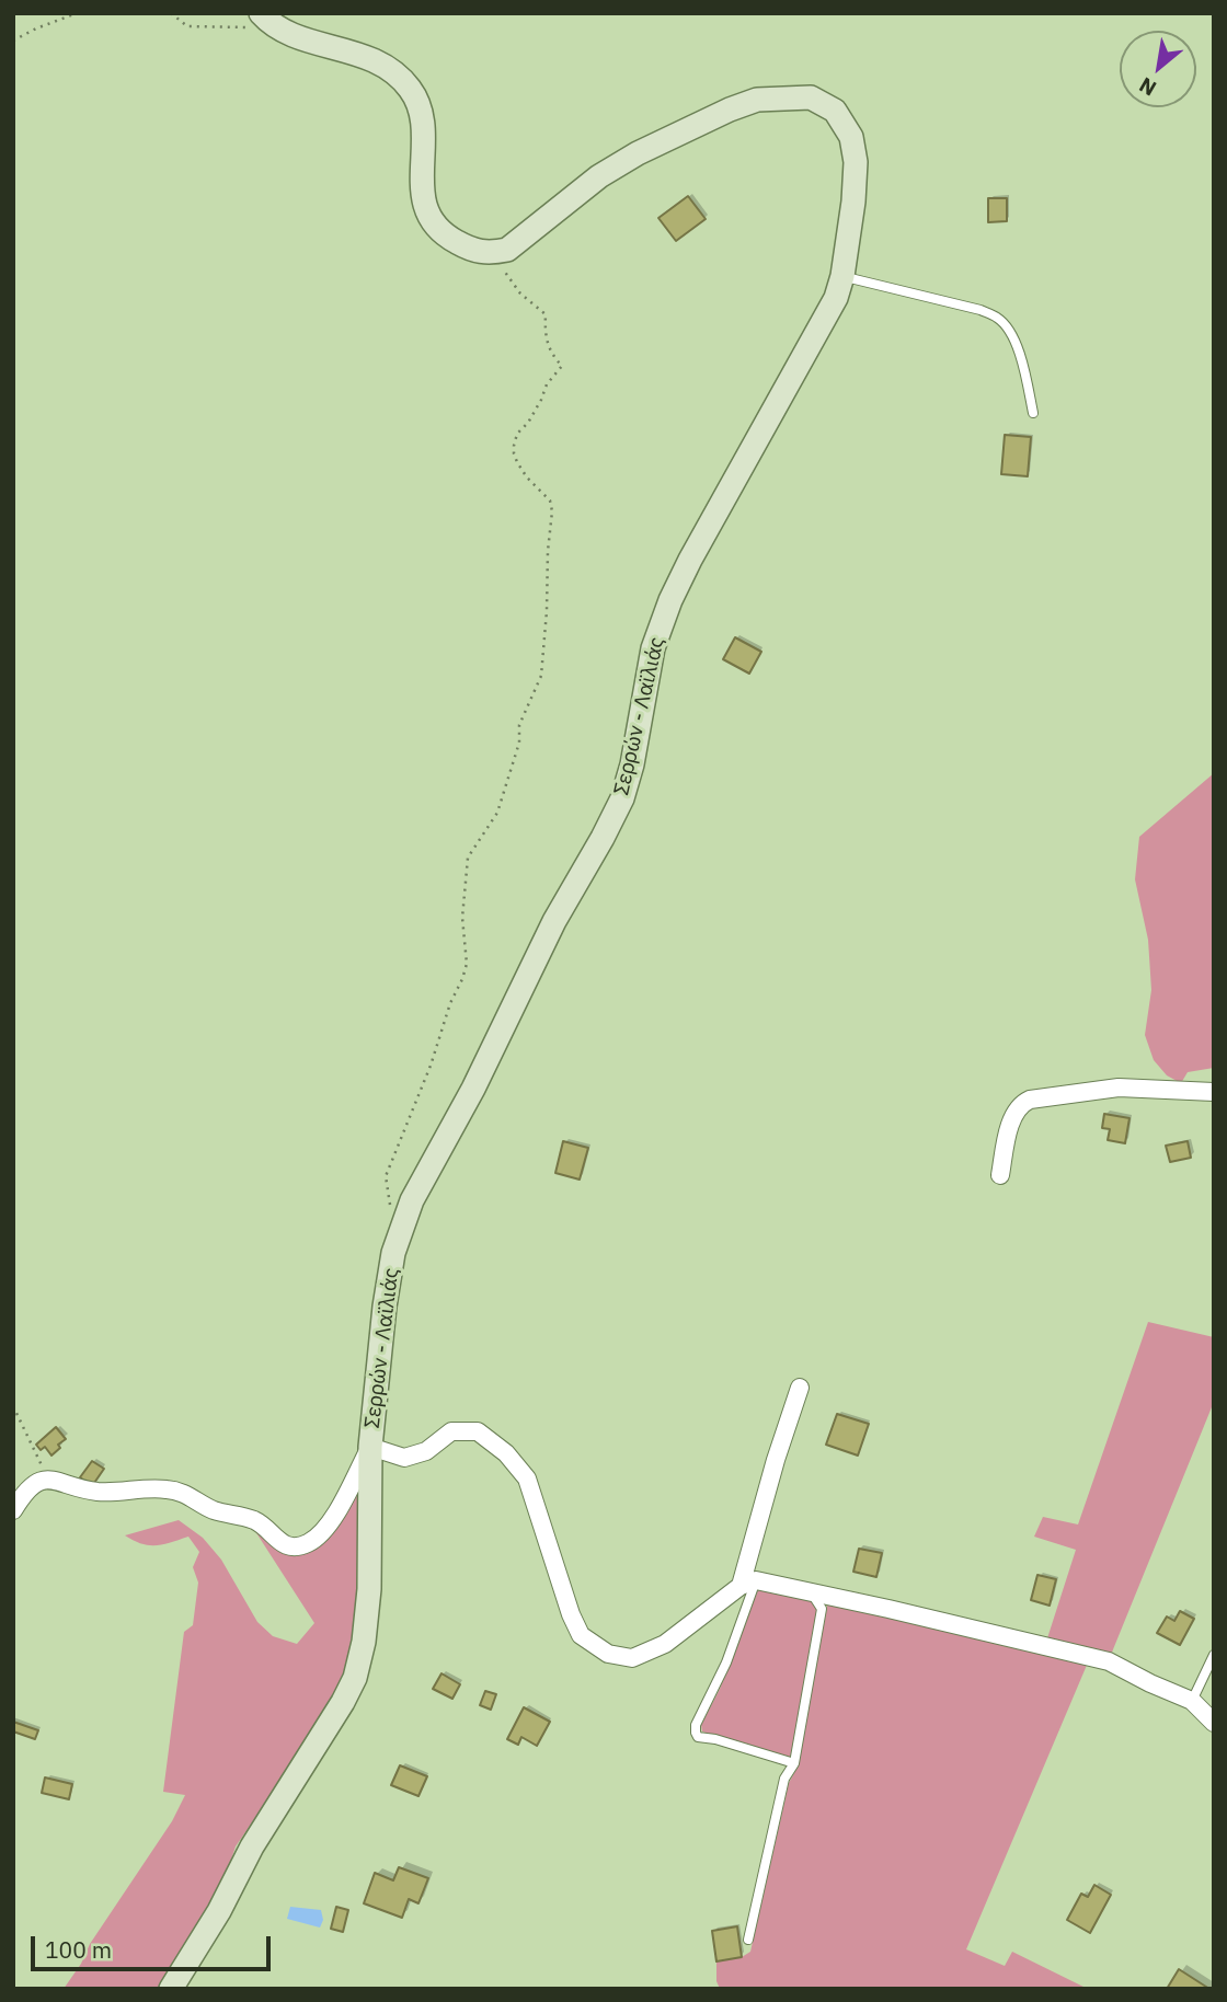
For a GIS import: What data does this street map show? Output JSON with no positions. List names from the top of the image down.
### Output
{
  "streets": {
    "main road": ["Σερρών - Λαϊλιάς"]
  },
  "scale_bar": "100 m",
  "north": "bottom left"
}
